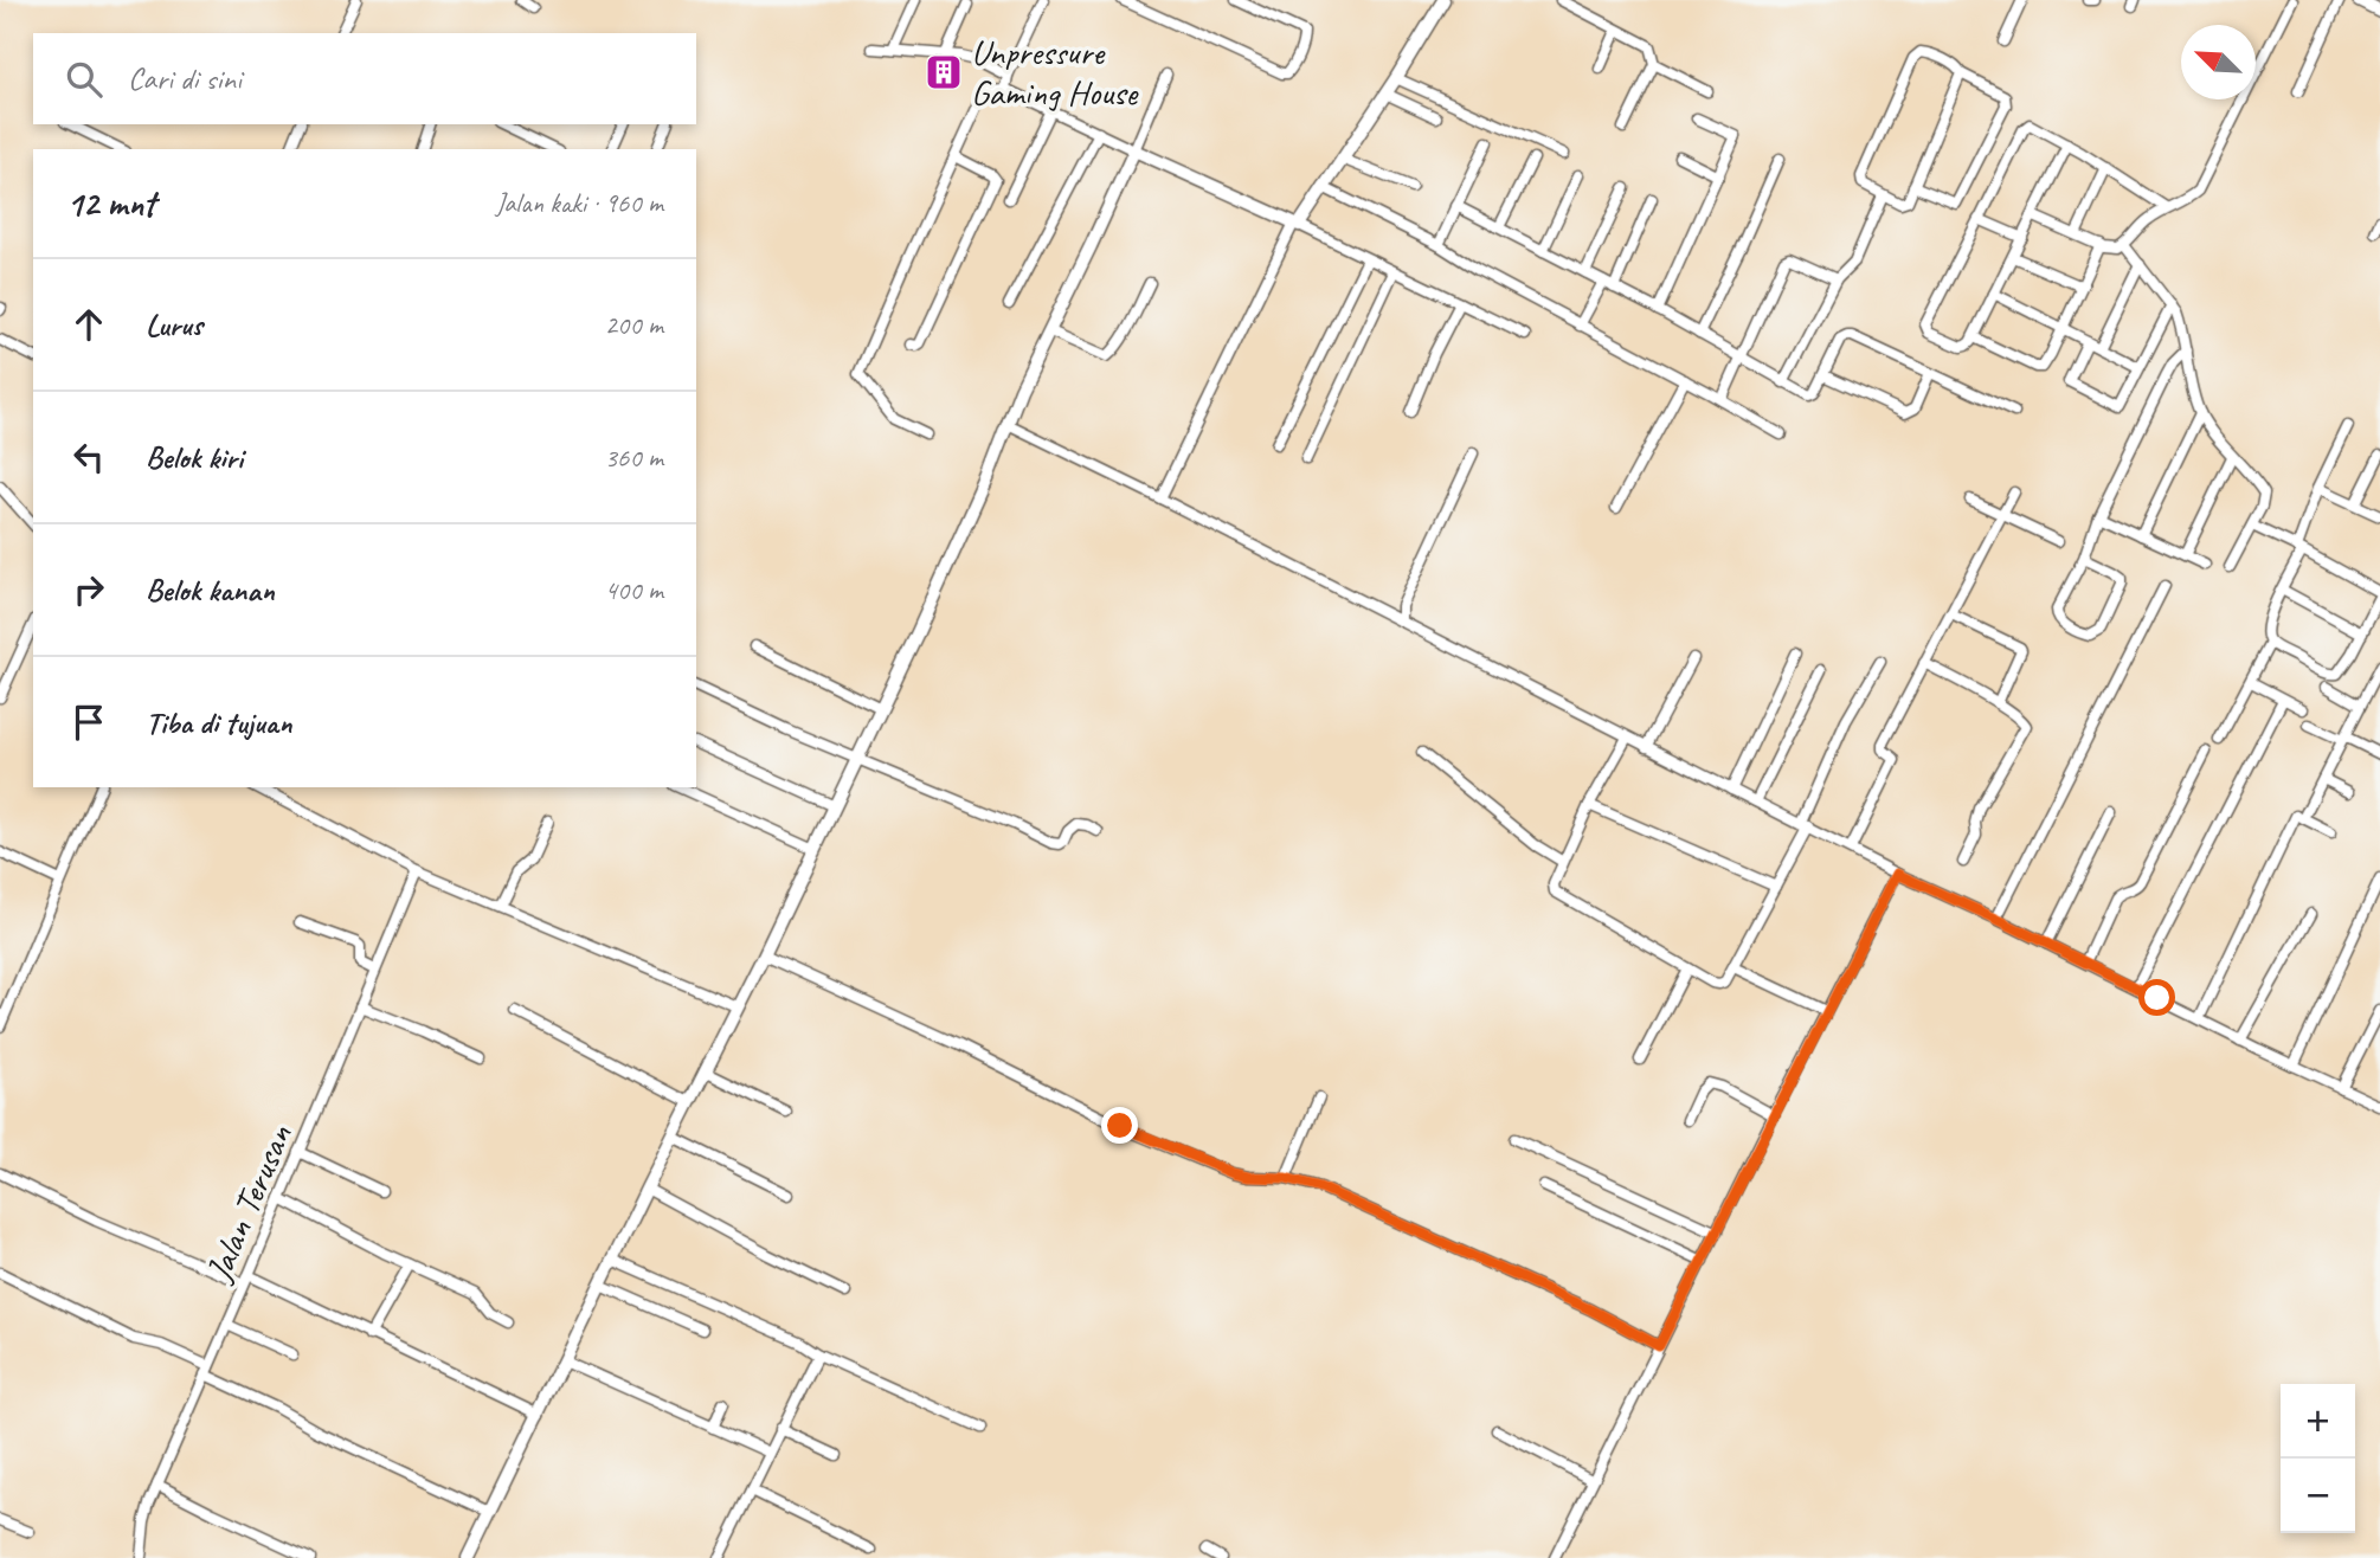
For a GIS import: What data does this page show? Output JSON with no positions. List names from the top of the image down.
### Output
{
  "streets": {
    "street": ["Jalan Terusan"]
  },
  "places": {
    "building": ["Unpressure Gaming House"]
  },
  "north": "top left",
  "page": {
    "search": "Cari di sini",
    "heading": ["12 mnt", "Jalan kaki · 960 m"],
    "list": [
      ["Lurus", "200 m"],
      ["Belok kiri", "360 m"],
      ["Belok kanan", "400 m"],
      "Tiba di tujuan"
    ],
    "map_buttons": ["+", "−"]
  }
}
